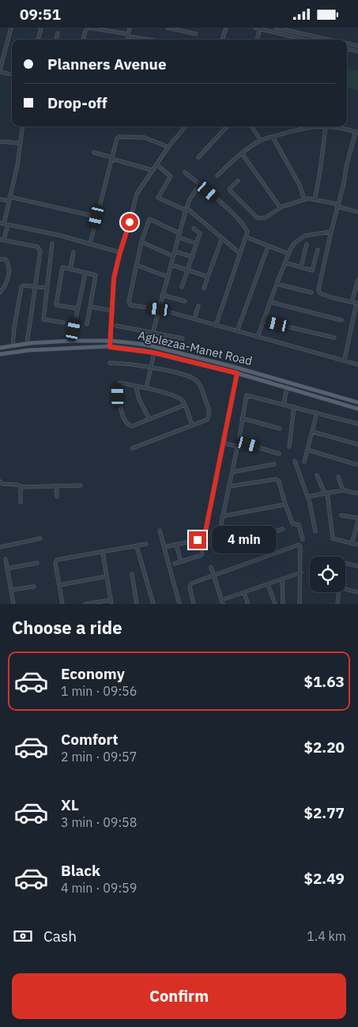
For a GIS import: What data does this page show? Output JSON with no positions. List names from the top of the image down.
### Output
{
  "streets": {
    "main road": ["Agblezaa-Manet Road"]
  },
  "page": {
    "status": "09:51",
    "banner": ["Planners Avenue", "Drop-off"],
    "bubble": "4 min",
    "heading": "Choose a ride",
    "list": [
      {
        "name": "Economy",
        "note": "1 min · 09:56",
        "value": "$1.63"
      },
      {
        "name": "Comfort",
        "note": "2 min · 09:57",
        "value": "$2.20"
      },
      {
        "name": "XL",
        "note": "3 min · 09:58",
        "value": "$2.77"
      },
      {
        "name": "Black",
        "note": "4 min · 09:59",
        "value": "$2.49"
      }
    ],
    "pay": ["Cash", "1.4 km"],
    "buttons": "Confirm"
  }
}
